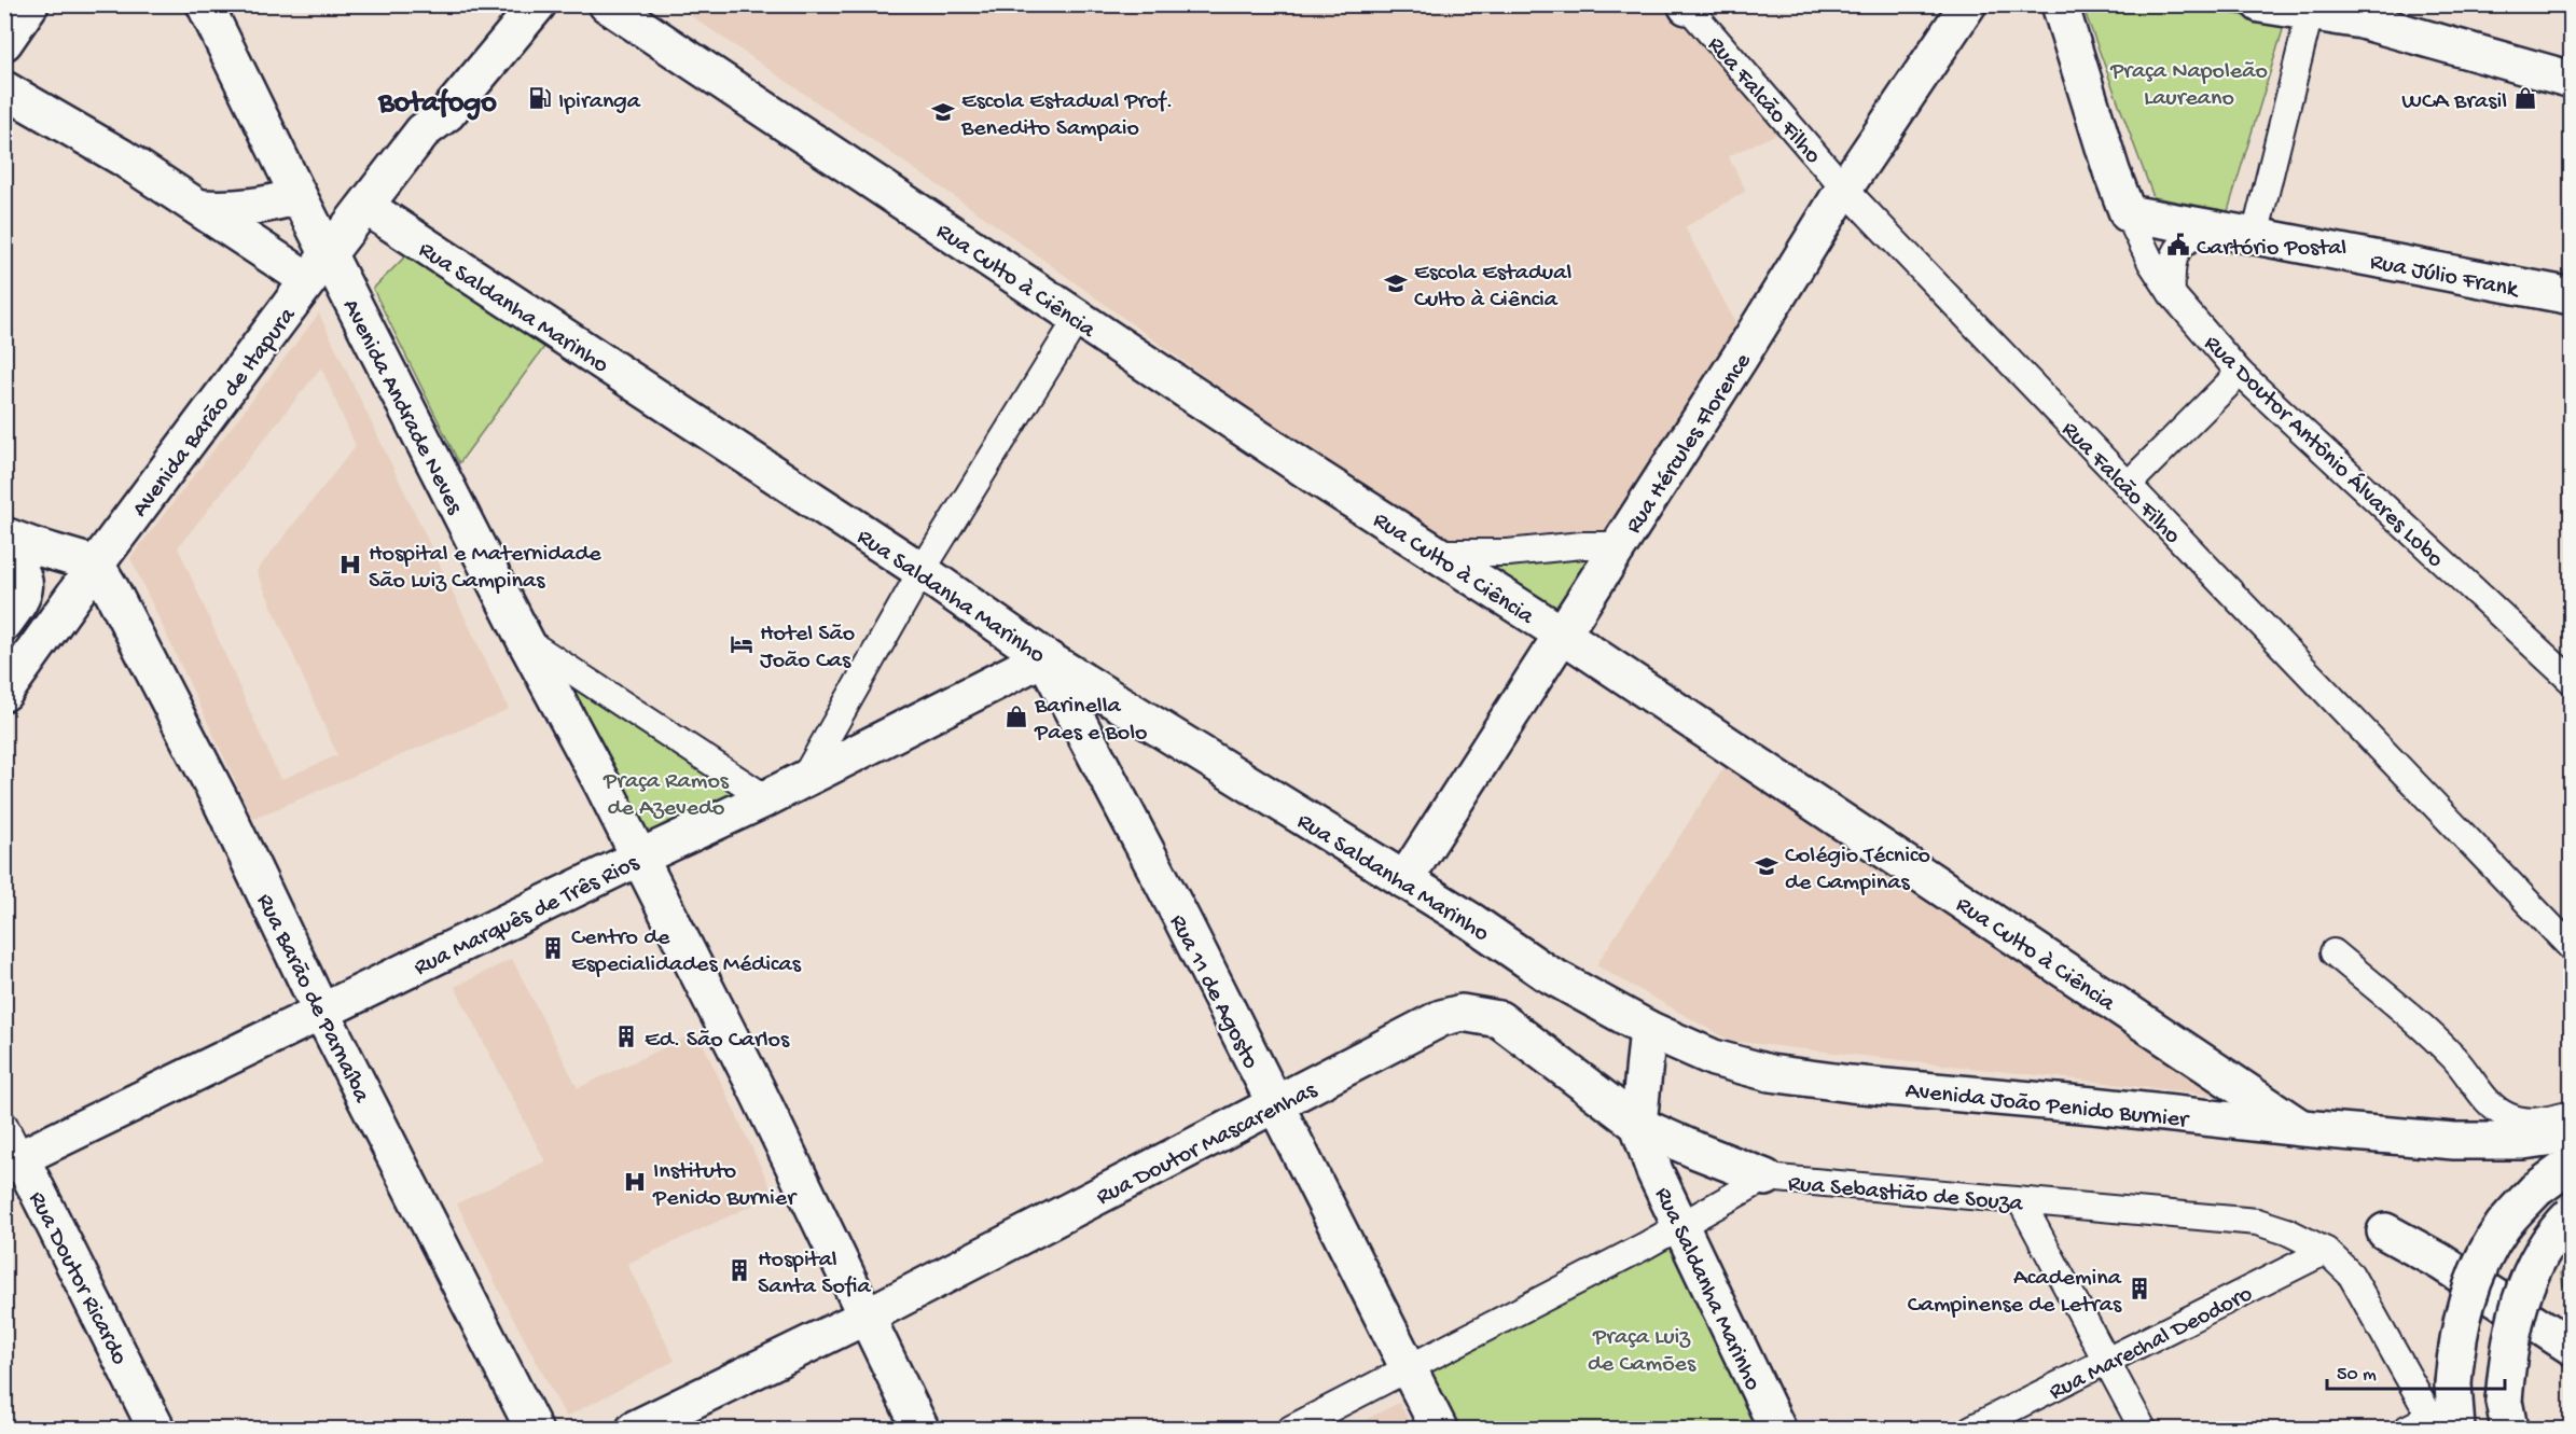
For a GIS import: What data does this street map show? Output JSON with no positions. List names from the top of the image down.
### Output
{
  "streets": {
    "main road": [
      "Rua Júlio Frank",
      "Rua Culto à Ciência",
      "Rua Saldanha Marinho",
      "Avenida Andrade Neves",
      "Avenida Barão de Itapura",
      "Rua Hércules Florence",
      "Rua Doutor Antônio Álvares Lobo",
      "Rua Marquês de Três Rios",
      "Rua 11 de Agosto",
      "Rua Barão de Parnaíba",
      "Avenida João Penido Burnier",
      "Rua Doutor Mascarenhas",
      "Rua Doutor Ricardo"
    ],
    "street": ["Rua Falcão Filho", "Rua Sebastião de Souza", "Rua Marechal Deodoro"]
  },
  "crossings": [
    ["Rua Falcão Filho", "Rua Hércules Florence"],
    ["Rua Júlio Frank", "Rua Doutor Antônio Álvares Lobo"],
    ["Rua Culto à Ciência", "Rua Hércules Florence"],
    ["Rua Culto à Ciência", "Avenida João Penido Burnier"],
    ["Rua Saldanha Marinho", "Avenida Barão de Itapura"],
    ["Rua Saldanha Marinho", "Rua Hércules Florence"],
    ["Rua Saldanha Marinho", "Rua Marquês de Três Rios"],
    ["Rua Saldanha Marinho", "Rua 11 de Agosto"],
    ["Rua Saldanha Marinho", "Avenida João Penido Burnier"],
    ["Rua Saldanha Marinho", "Rua Doutor Mascarenhas"],
    ["Rua Saldanha Marinho", "Rua Sebastião de Souza"],
    ["Avenida Andrade Neves", "Avenida Barão de Itapura"],
    ["Avenida Andrade Neves", "Rua Marquês de Três Rios"],
    ["Avenida Andrade Neves", "Rua Doutor Mascarenhas"],
    ["Avenida Barão de Itapura", "Rua Barão de Parnaíba"],
    ["Rua Marquês de Três Rios", "Rua 11 de Agosto"],
    ["Rua Marquês de Três Rios", "Rua Barão de Parnaíba"],
    ["Rua Marquês de Três Rios", "Rua Doutor Ricardo"],
    ["Rua 11 de Agosto", "Rua Doutor Mascarenhas"],
    ["Rua 11 de Agosto", "Rua Sebastião de Souza"],
    ["Rua Doutor Mascarenhas", "Rua Sebastião de Souza"],
    ["Rua Sebastião de Souza", "Rua Marechal Deodoro"]
  ],
  "districts": ["Botafogo"],
  "parks": ["Praça Napoleão Laureano", "Praça Ramos de Azevedo", "Praça Luiz de Camões"],
  "places": {
    "fuel station": ["Ipiranga"],
    "shop": ["WCA Brasil", "Barinella Paes e Bolo"],
    "school or university": ["Escola Estadual Prof. Benedito Sampaio", "Escola Estadual Culto à Ciência", "Colégio Técnico de Campinas"],
    "public building": ["Cartório Postal"],
    "hospital": ["Hospital e Maternidade São Luiz Campinas", "Instituto Penido Burnier"],
    "hotel": ["Hotel São João Cas"],
    "building": [
      "Centro de Especialidades Médicas",
      "Ed. São Carlos",
      "Hospital Santa Sofia",
      "Academina Campinense de Letras"
    ]
  },
  "scale_bar": "50 m"
}
